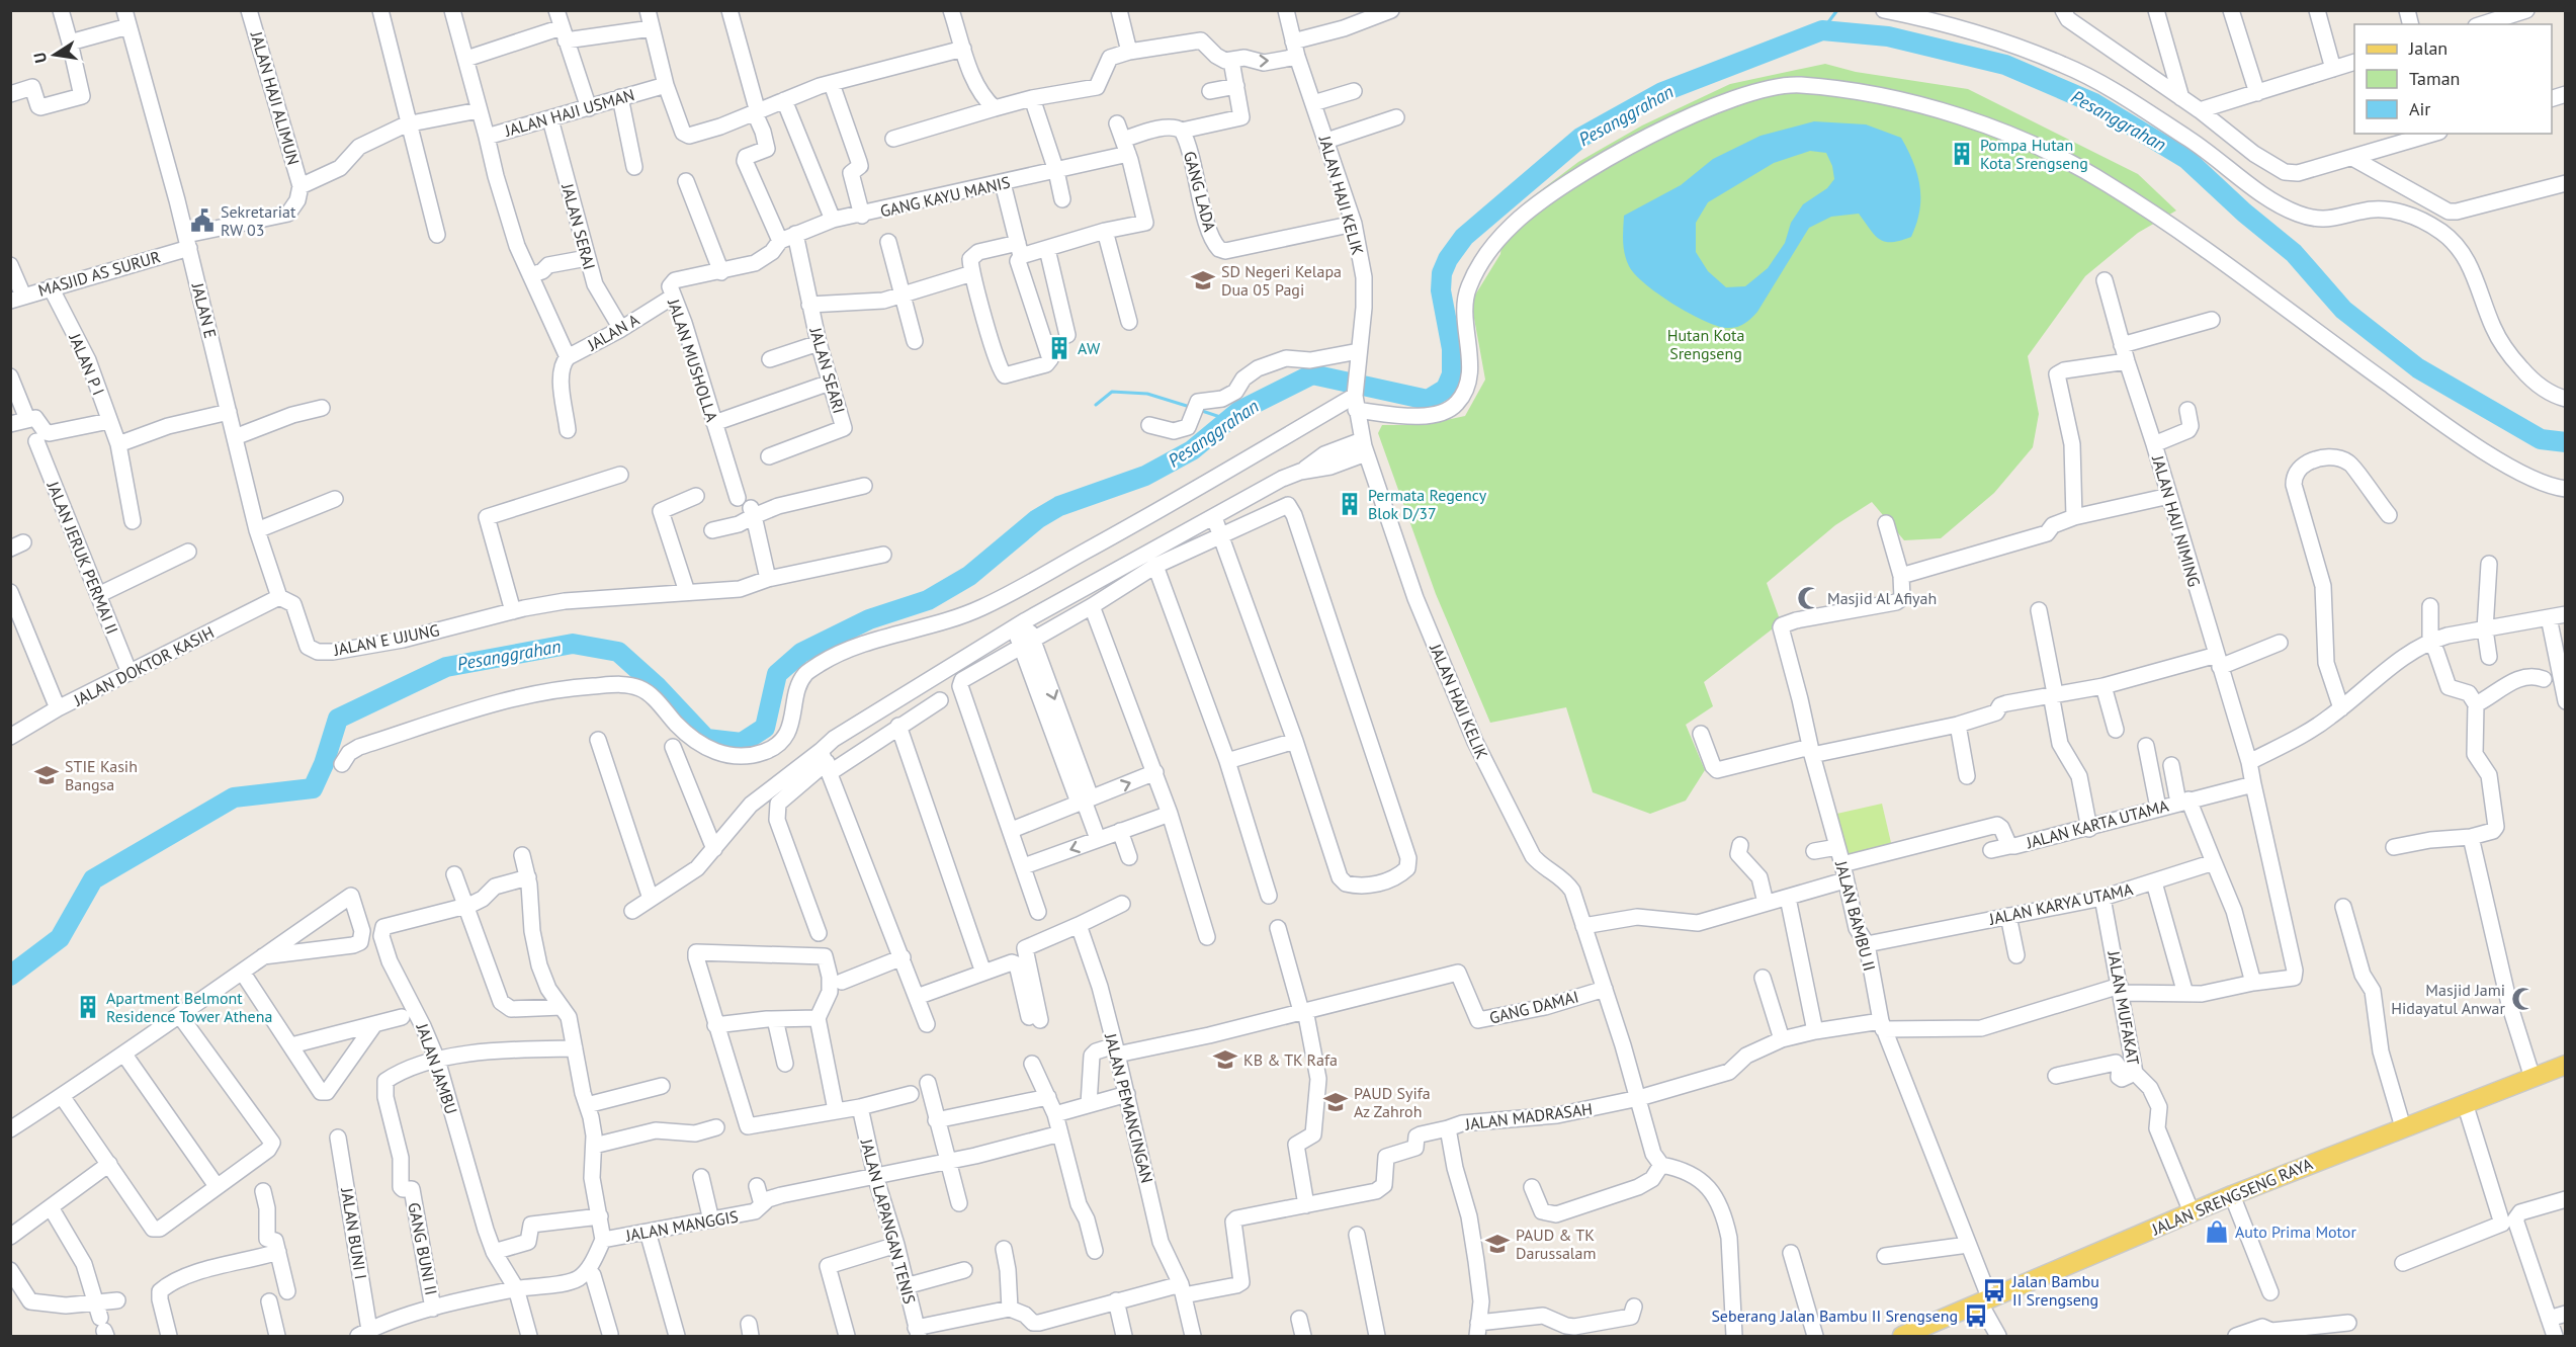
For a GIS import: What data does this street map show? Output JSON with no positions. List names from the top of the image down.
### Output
{
  "streets": {
    "main road": ["JALAN SRENGSENG RAYA"],
    "street": [
      "JALAN HAJI ALIMUN",
      "JALAN HAJI USMAN",
      "GANG LADA",
      "JALAN HAJI KELIK",
      "GANG KAYU MANIS",
      "JALAN SERAI",
      "MASJID AS SURUR",
      "JALAN E",
      "JALAN A",
      "JALAN MUSHOLLA",
      "JALAN P I",
      "JALAN SEARI",
      "JALAN HAJI NIMING",
      "JALAN JERUK PERMAI II",
      "JALAN E UJUNG",
      "JALAN DOKTOR KASIH",
      "JALAN KARTA UTAMA",
      "JALAN KARYA UTAMA",
      "JALAN BAMBU II",
      "GANG DAMAI",
      "JALAN MUFAKAT",
      "JALAN JAMBU",
      "JALAN PEMANCINGAN",
      "JALAN MADRASAH",
      "JALAN LAPANGAN TENIS",
      "JALAN MANGGIS",
      "JALAN BUNI I",
      "GANG BUNI II"
    ]
  },
  "crossings": [
    ["JALAN HAJI USMAN", "JALAN SERAI"],
    ["JALAN HAJI USMAN", "JALAN A"],
    ["GANG LADA", "JALAN HAJI KELIK"],
    ["GANG LADA", "GANG KAYU MANIS"],
    ["JALAN HAJI KELIK", "GANG DAMAI"],
    ["JALAN HAJI KELIK", "JALAN MADRASAH"],
    ["GANG KAYU MANIS", "JALAN MUSHOLLA"],
    ["GANG KAYU MANIS", "JALAN SEARI"],
    ["JALAN SERAI", "JALAN A"],
    ["MASJID AS SURUR", "JALAN E"],
    ["MASJID AS SURUR", "JALAN P I"],
    ["JALAN E", "JALAN E UJUNG"],
    ["JALAN E", "JALAN DOKTOR KASIH"],
    ["JALAN A", "JALAN MUSHOLLA"],
    ["JALAN MUSHOLLA", "JALAN SEARI"],
    ["JALAN JERUK PERMAI II", "JALAN DOKTOR KASIH"],
    ["JALAN E UJUNG", "JALAN DOKTOR KASIH"],
    ["JALAN KARTA UTAMA", "JALAN BAMBU II"],
    ["JALAN KARYA UTAMA", "JALAN BAMBU II"],
    ["JALAN KARYA UTAMA", "JALAN MUFAKAT"],
    ["JALAN BAMBU II", "JALAN MADRASAH"],
    ["JALAN BAMBU II", "JALAN SRENGSENG RAYA"],
    ["JALAN MUFAKAT", "JALAN MADRASAH"],
    ["JALAN MUFAKAT", "JALAN SRENGSENG RAYA"],
    ["JALAN JAMBU", "GANG BUNI II"],
    ["JALAN LAPANGAN TENIS", "JALAN MANGGIS"]
  ],
  "water": ["Pesanggrahan"],
  "parks": ["Hutan Kota Srengseng"],
  "places": {
    "building": [
      "Pompa Hutan Kota Srengseng",
      "AW",
      "Permata Regency Blok D/37",
      "Apartment Belmont Residence Tower Athena"
    ],
    "public building": ["Sekretariat RW 03"],
    "school or university": [
      "SD Negeri Kelapa Dua 05 Pagi",
      "STIE Kasih Bangsa",
      "KB & TK Rafa",
      "PAUD Syifa Az Zahroh",
      "PAUD & TK Darussalam"
    ],
    "mosque": ["Masjid Al Afiyah", "Masjid Jami Hidayatul Anwar"],
    "shop": ["Auto Prima Motor"],
    "bus stop": ["Jalan Bambu II Srengseng", "Seberang Jalan Bambu II Srengseng"]
  },
  "legend": ["Jalan", "Taman", "Air"],
  "north": "left"
}
